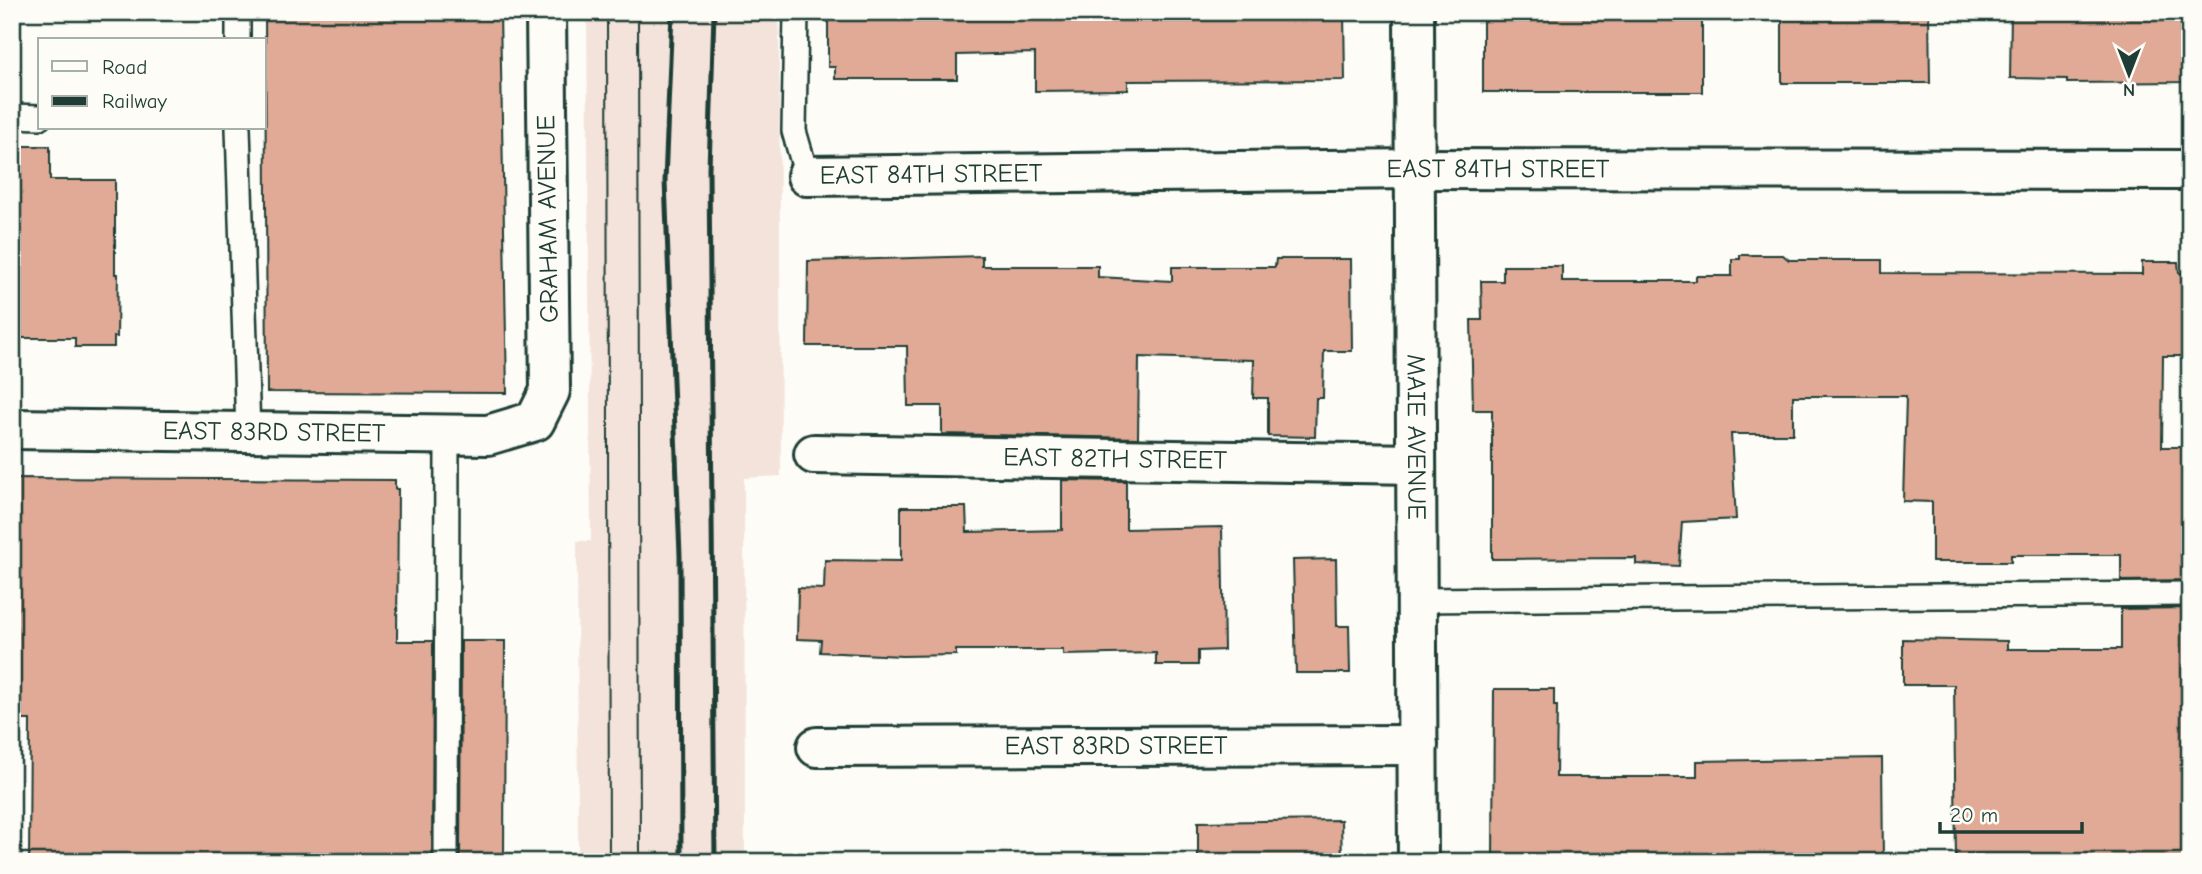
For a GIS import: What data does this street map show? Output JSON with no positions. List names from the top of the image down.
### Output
{
  "streets": {
    "street": [
      "EAST 84TH STREET",
      "GRAHAM AVENUE",
      "EAST 83RD STREET",
      "MAIE AVENUE",
      "EAST 82TH STREET"
    ]
  },
  "crossings": [
    ["EAST 84TH STREET", "MAIE AVENUE"],
    ["GRAHAM AVENUE", "EAST 83RD STREET"],
    ["EAST 83RD STREET", "MAIE AVENUE"],
    ["MAIE AVENUE", "EAST 82TH STREET"]
  ],
  "legend": ["Road", "Railway"],
  "scale_bar": "20 m",
  "north": "bottom"
}
